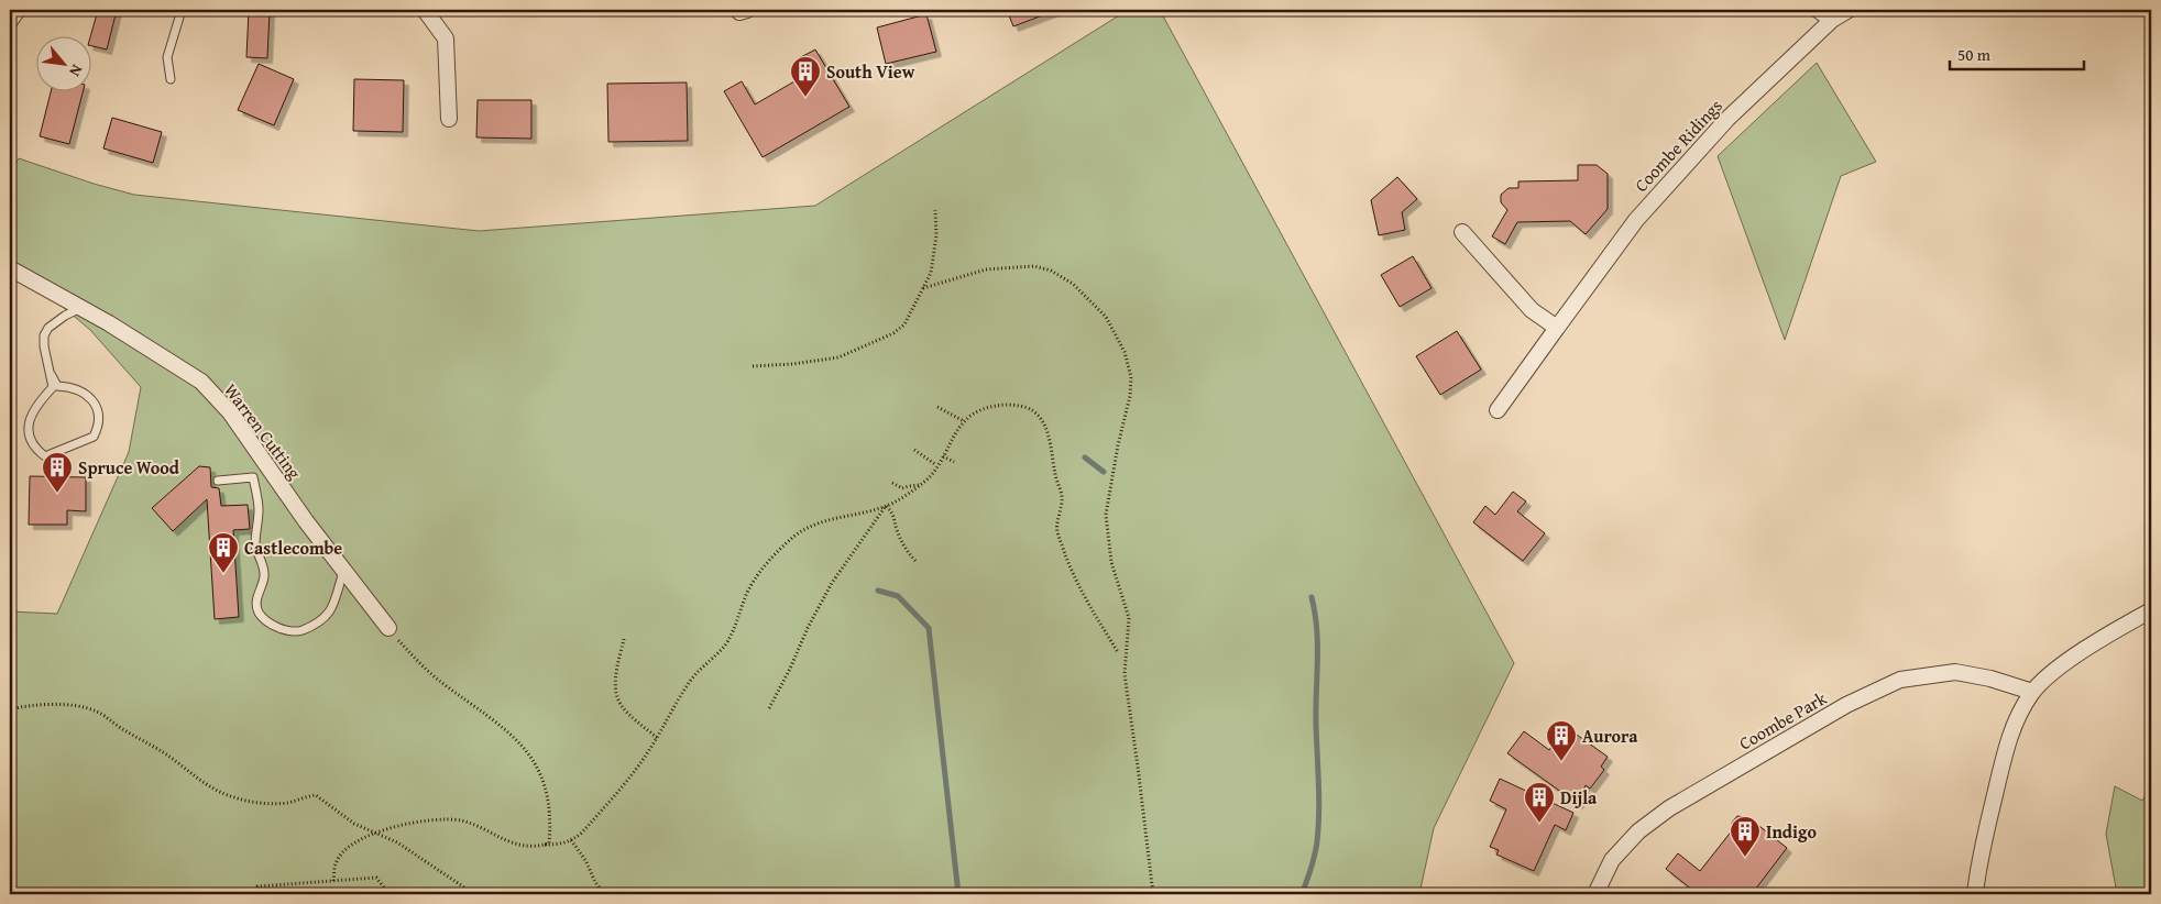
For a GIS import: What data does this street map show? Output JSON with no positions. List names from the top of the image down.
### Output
{
  "streets": {
    "street": ["Coombe Ridings", "Warren Cutting", "Coombe Park"]
  },
  "places": {
    "building": [
      "South View",
      "Spruce Wood",
      "Castlecombe",
      "Aurora",
      "Dijla",
      "Indigo"
    ]
  },
  "scale_bar": "50 m",
  "north": "bottom right"
}
